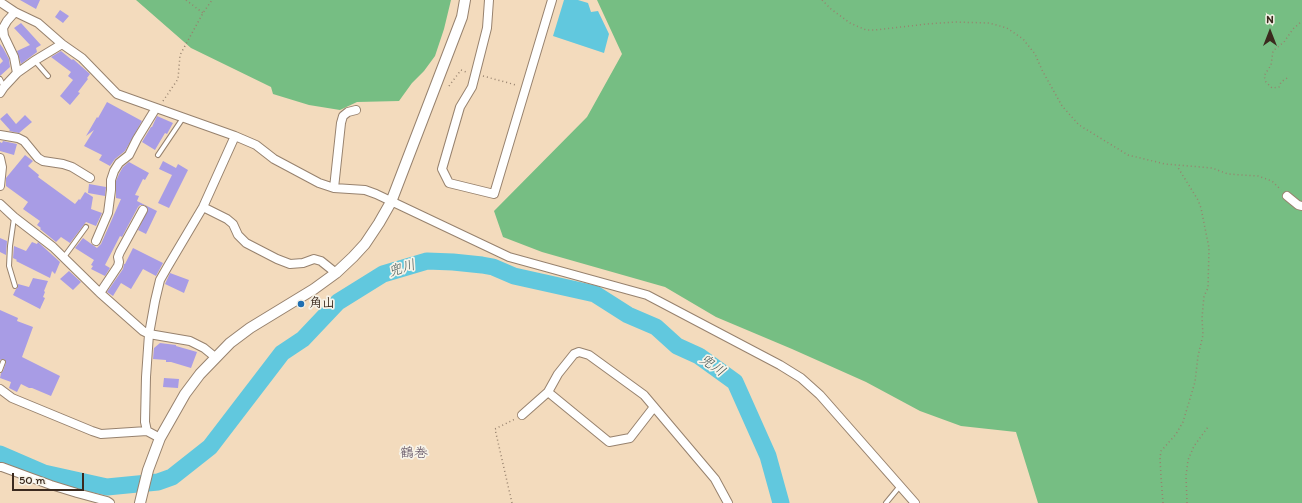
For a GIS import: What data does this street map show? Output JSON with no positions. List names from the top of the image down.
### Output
{
  "districts": ["鶴巻"],
  "water": ["兜川"],
  "places": ["角山"],
  "scale_bar": "50 m",
  "north": "top"
}
